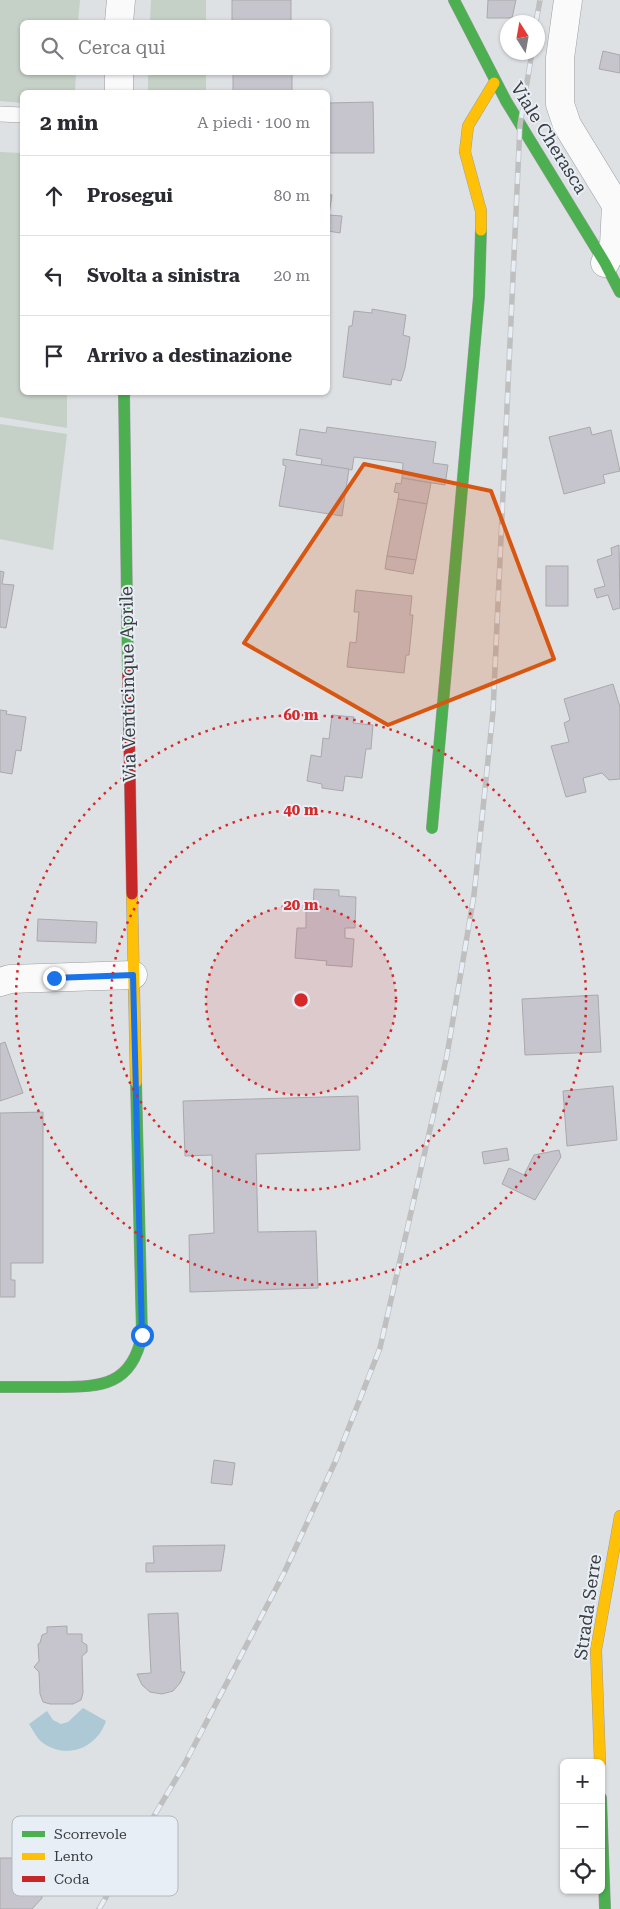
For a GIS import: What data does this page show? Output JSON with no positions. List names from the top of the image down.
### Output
{
  "streets": {
    "street": ["Viale Cherasca", "Via Venticinque Aprile", "Strada Serre"]
  },
  "legend": ["Scorrevole", "Lento", "Coda"],
  "north": "top",
  "page": {
    "search": "Cerca qui",
    "heading": ["2 min", "A piedi · 100 m"],
    "list": [
      ["Prosegui", "80 m"],
      ["Svolta a sinistra", "20 m"],
      "Arrivo a destinazione"
    ],
    "map_buttons": ["+", "−"]
  },
  "rings": ["60 m", "40 m", "20 m"]
}
